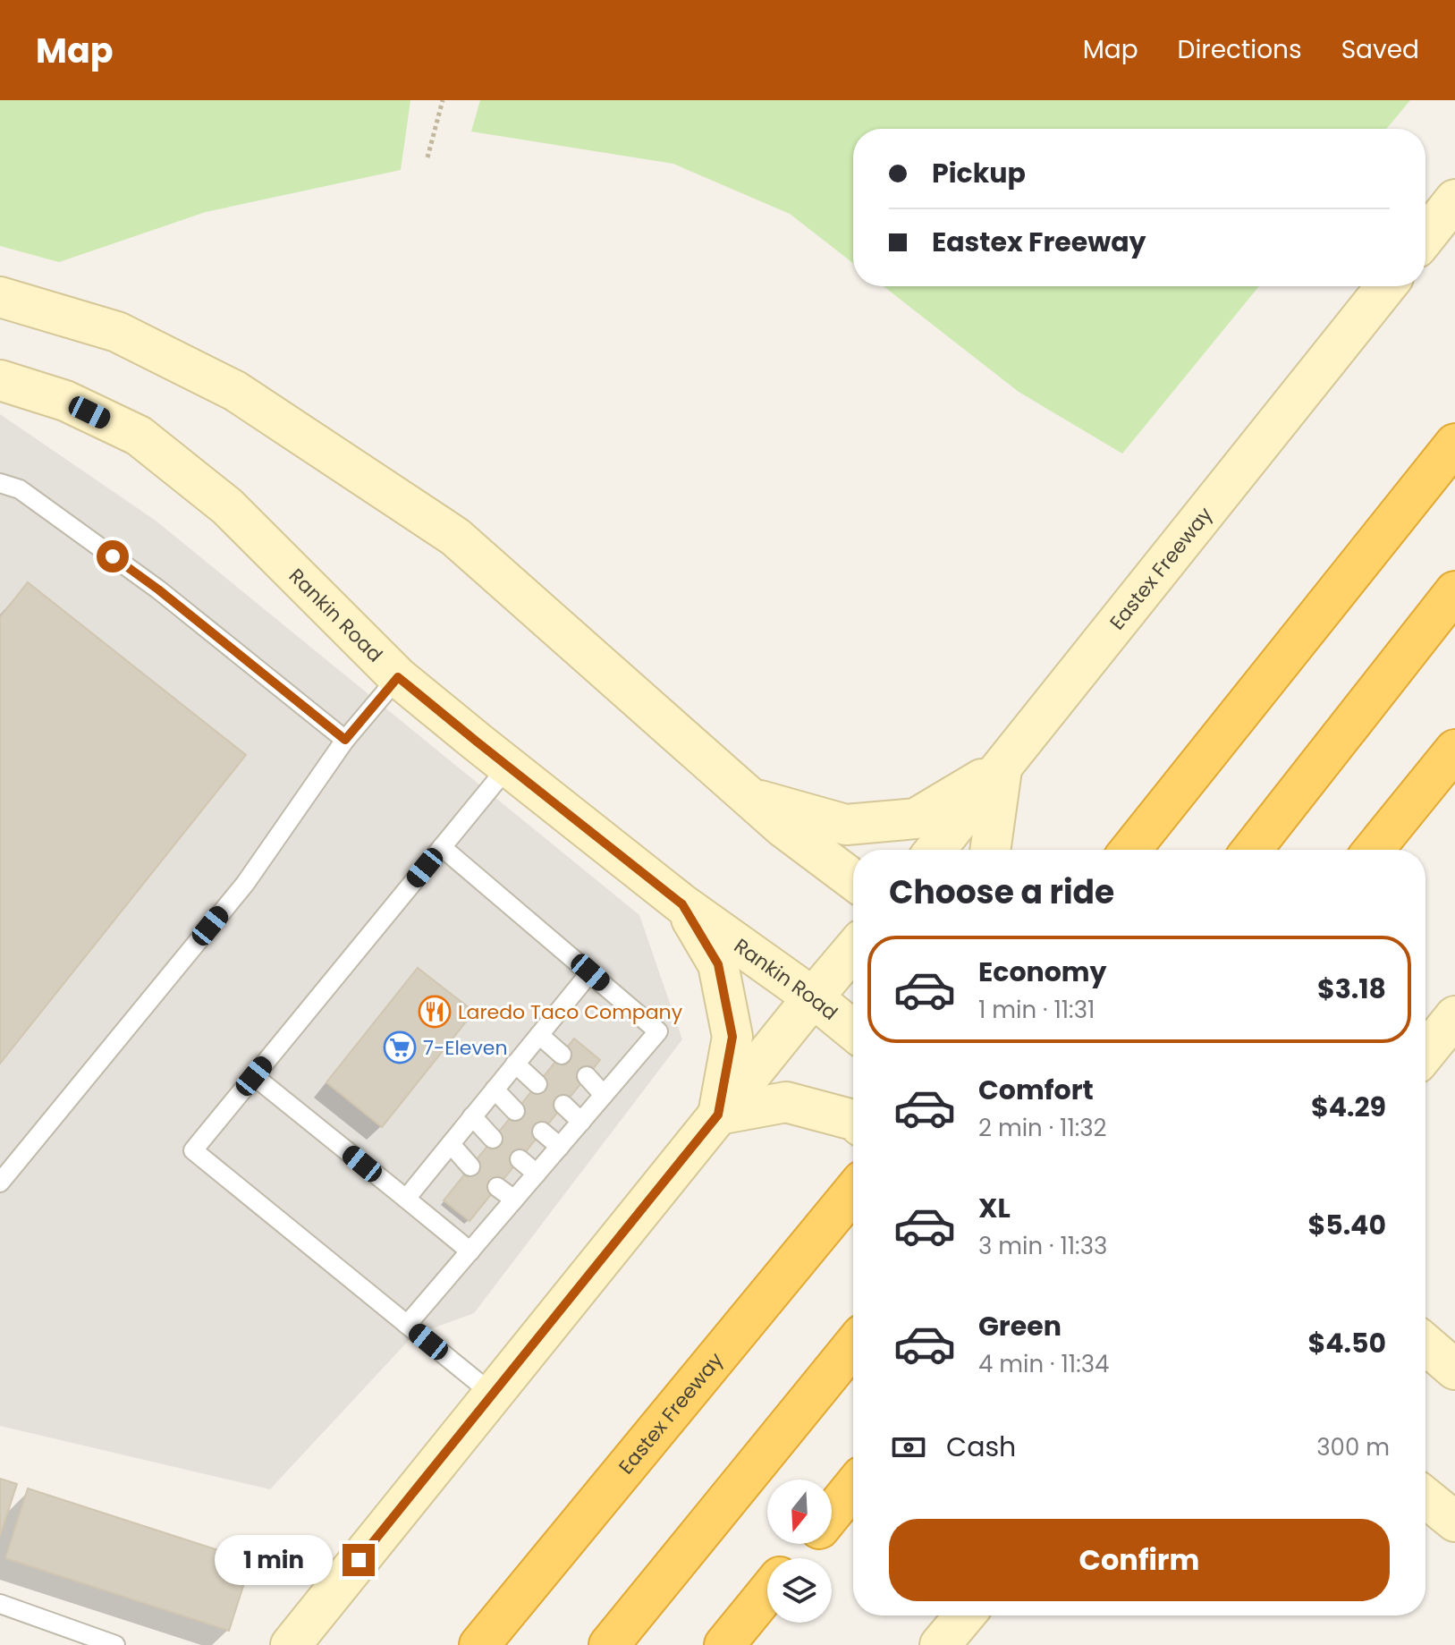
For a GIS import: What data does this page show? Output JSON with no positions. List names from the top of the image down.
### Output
{
  "streets": {
    "highway": ["Eastex Freeway"],
    "main road": ["Rankin Road"]
  },
  "places": {
    "restaurant": ["Laredo Taco Company"],
    "supermarket": ["7-Eleven"]
  },
  "north": "bottom",
  "page": {
    "header": "Map",
    "nav": ["Map", "Directions", "Saved"],
    "banner": ["Pickup", "Eastex Freeway"],
    "heading": "Choose a ride",
    "list": [
      {
        "name": "Economy",
        "note": "1 min · 11:31",
        "value": "$3.18"
      },
      {
        "name": "Comfort",
        "note": "2 min · 11:32",
        "value": "$4.29"
      },
      {
        "name": "XL",
        "note": "3 min · 11:33",
        "value": "$5.40"
      },
      {
        "name": "Green",
        "note": "4 min · 11:34",
        "value": "$4.50"
      }
    ],
    "pay": ["Cash", "300 m"],
    "buttons": "Confirm",
    "bubble": "1 min"
  }
}
